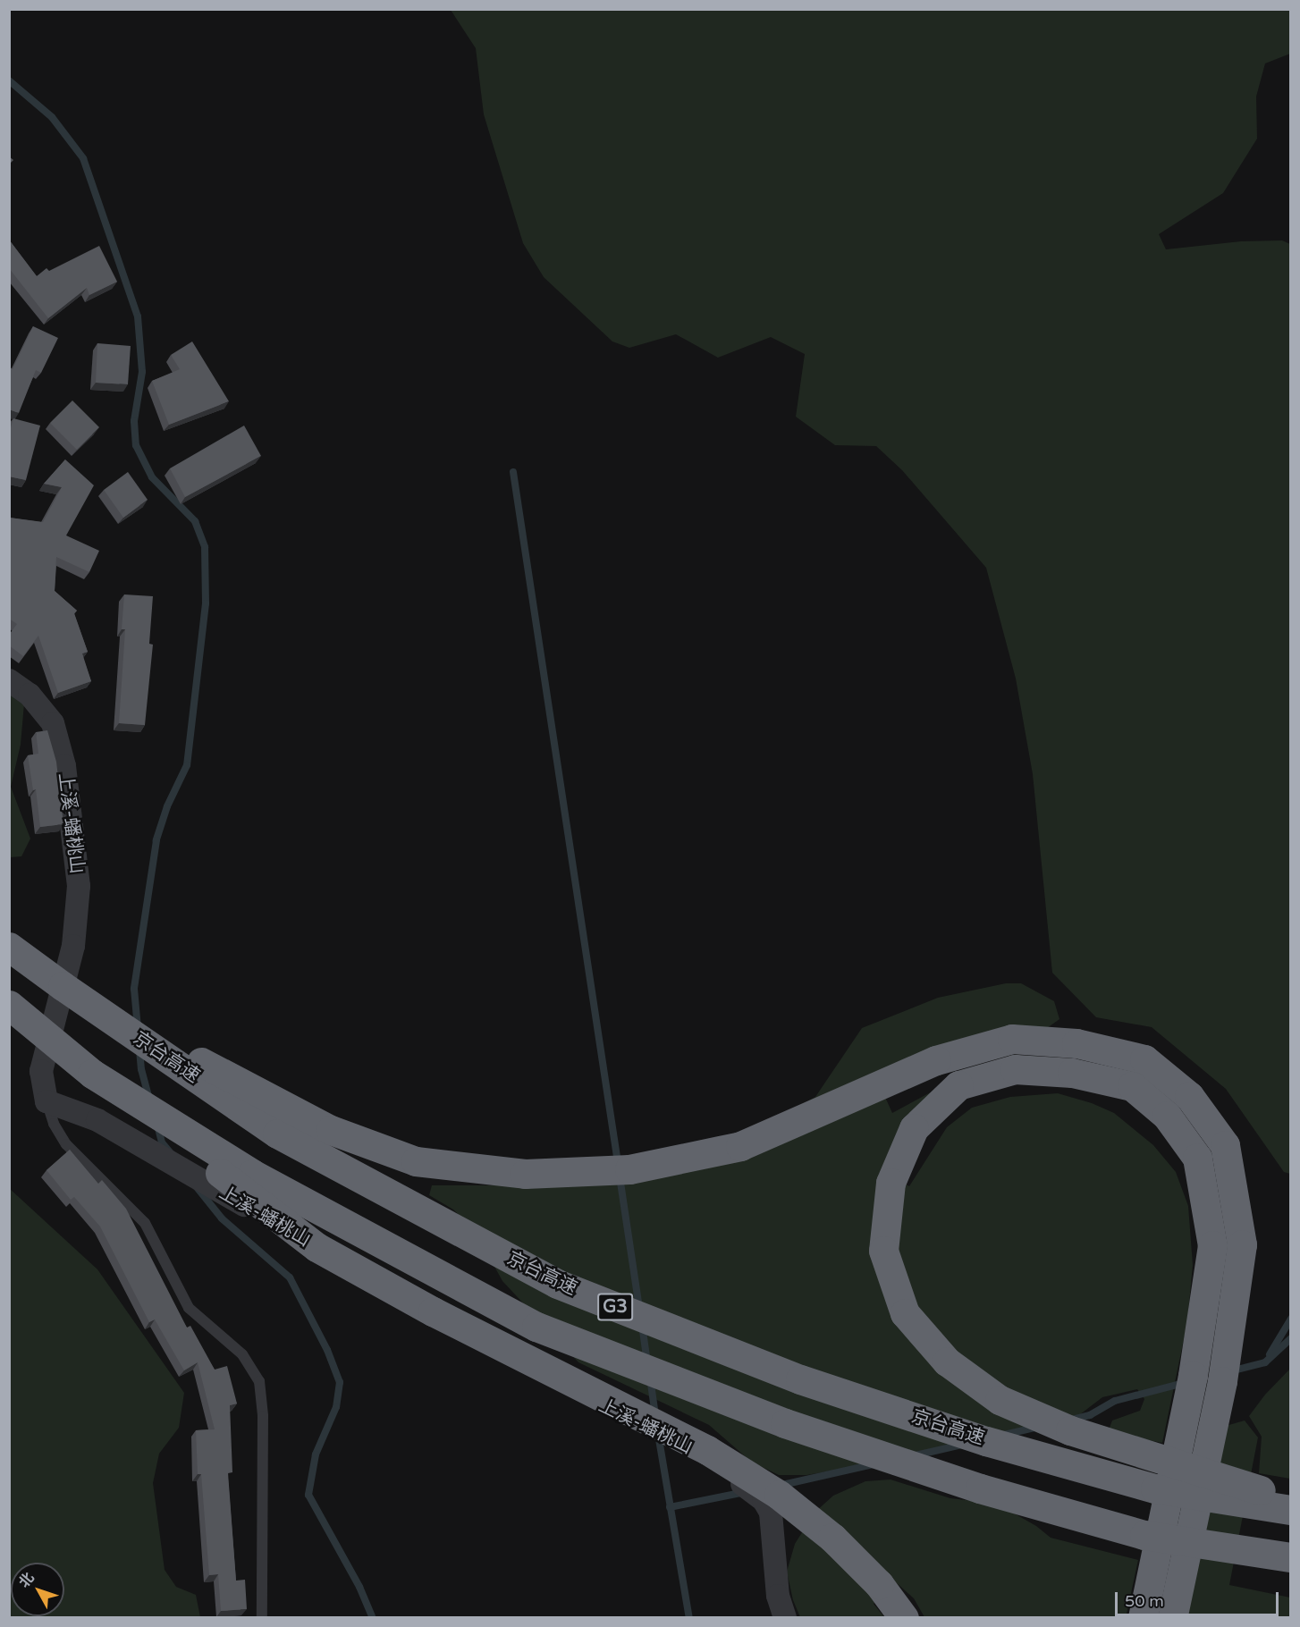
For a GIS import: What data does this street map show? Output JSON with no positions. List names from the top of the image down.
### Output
{
  "streets": {
    "highway": ["京台高速", "G3"],
    "street": ["上溪-蟠桃山"]
  },
  "scale_bar": "50 m",
  "north": "top left"
}
